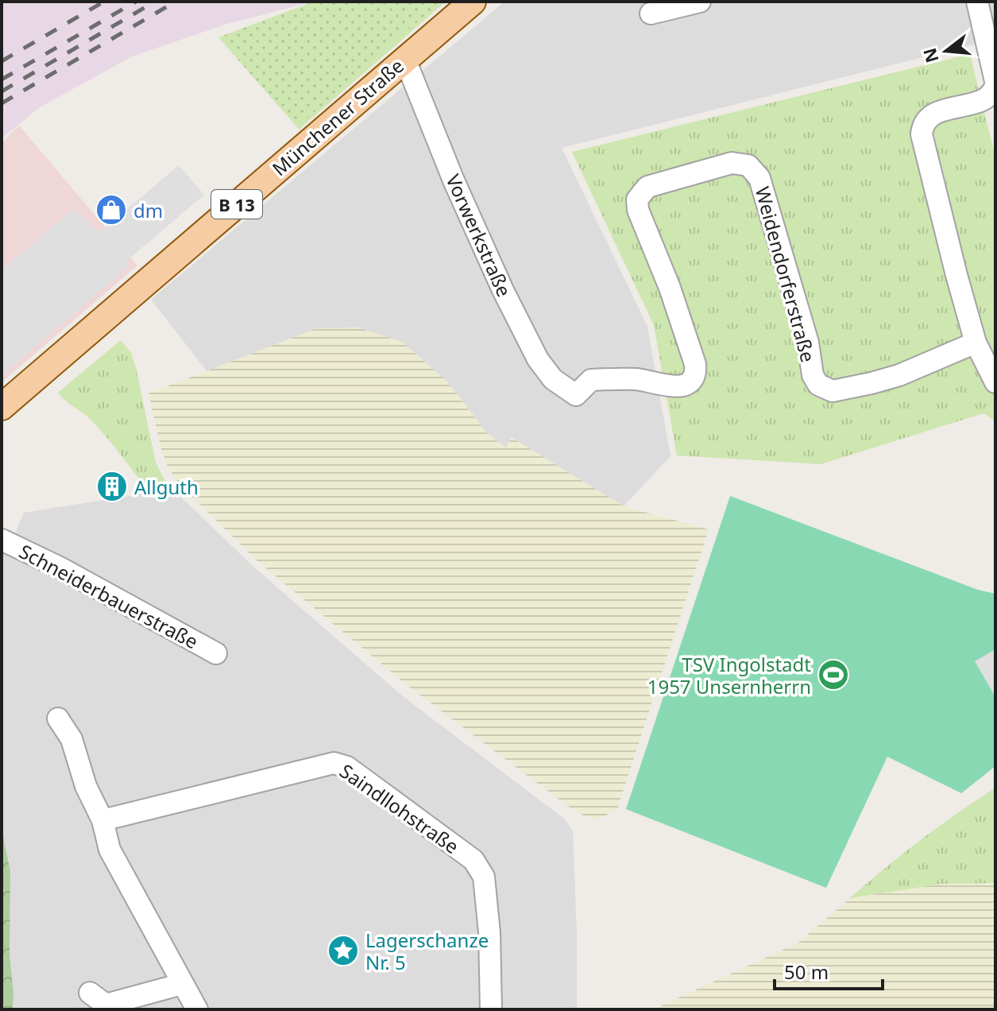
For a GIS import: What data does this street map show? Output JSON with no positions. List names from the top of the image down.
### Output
{
  "streets": {
    "main road": ["Münchener Straße", "B 13"],
    "street": [
      "Vorwerkstraße",
      "Weidendorferstraße",
      "Schneiderbauerstraße",
      "Saindllohstraße"
    ]
  },
  "crossings": [
    ["Münchener Straße", "Vorwerkstraße"],
    ["Vorwerkstraße", "Weidendorferstraße"]
  ],
  "places": {
    "shop": ["dm"],
    "building": ["Allguth"],
    "sports": ["TSV Ingolstadt 1957 Unsernherrn"],
    "place": ["Lagerschanze Nr. 5"]
  },
  "scale_bar": "50 m",
  "north": "left"
}
